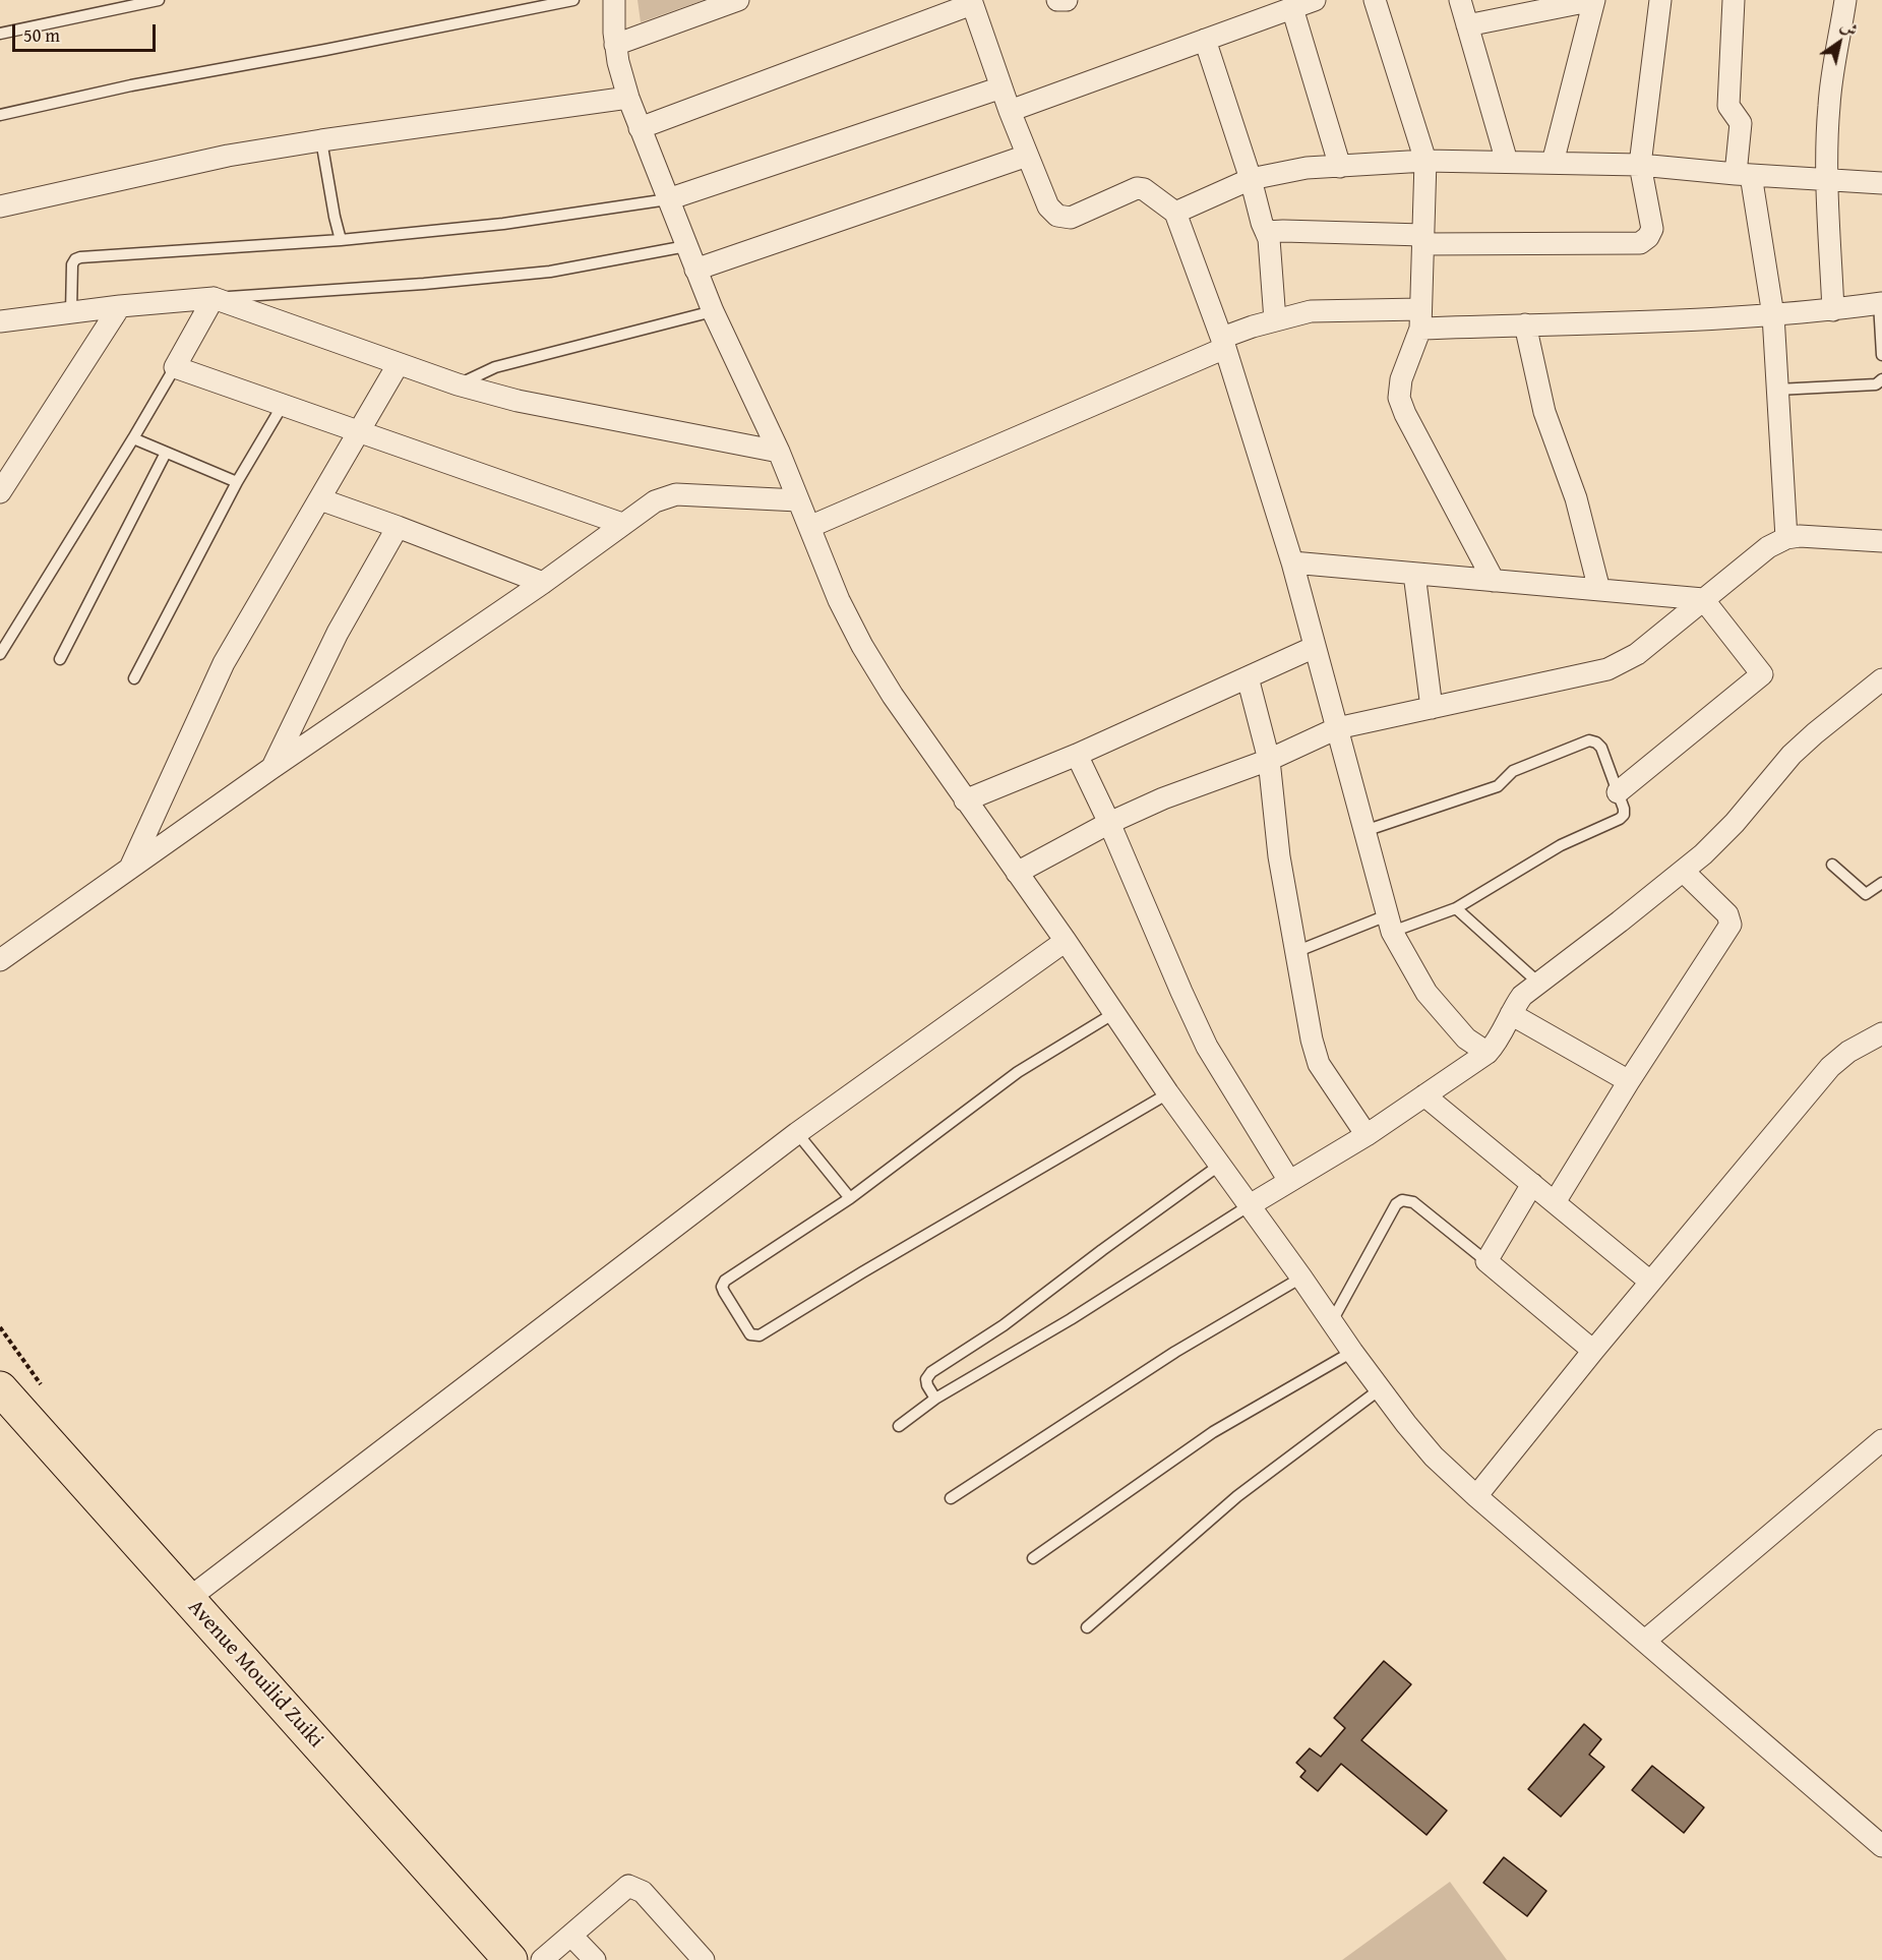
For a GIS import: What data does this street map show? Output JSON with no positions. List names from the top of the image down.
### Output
{
  "streets": {
    "main road": ["Avenue Mouilid Zuiki"]
  },
  "scale_bar": "50 m",
  "north": "top right"
}
